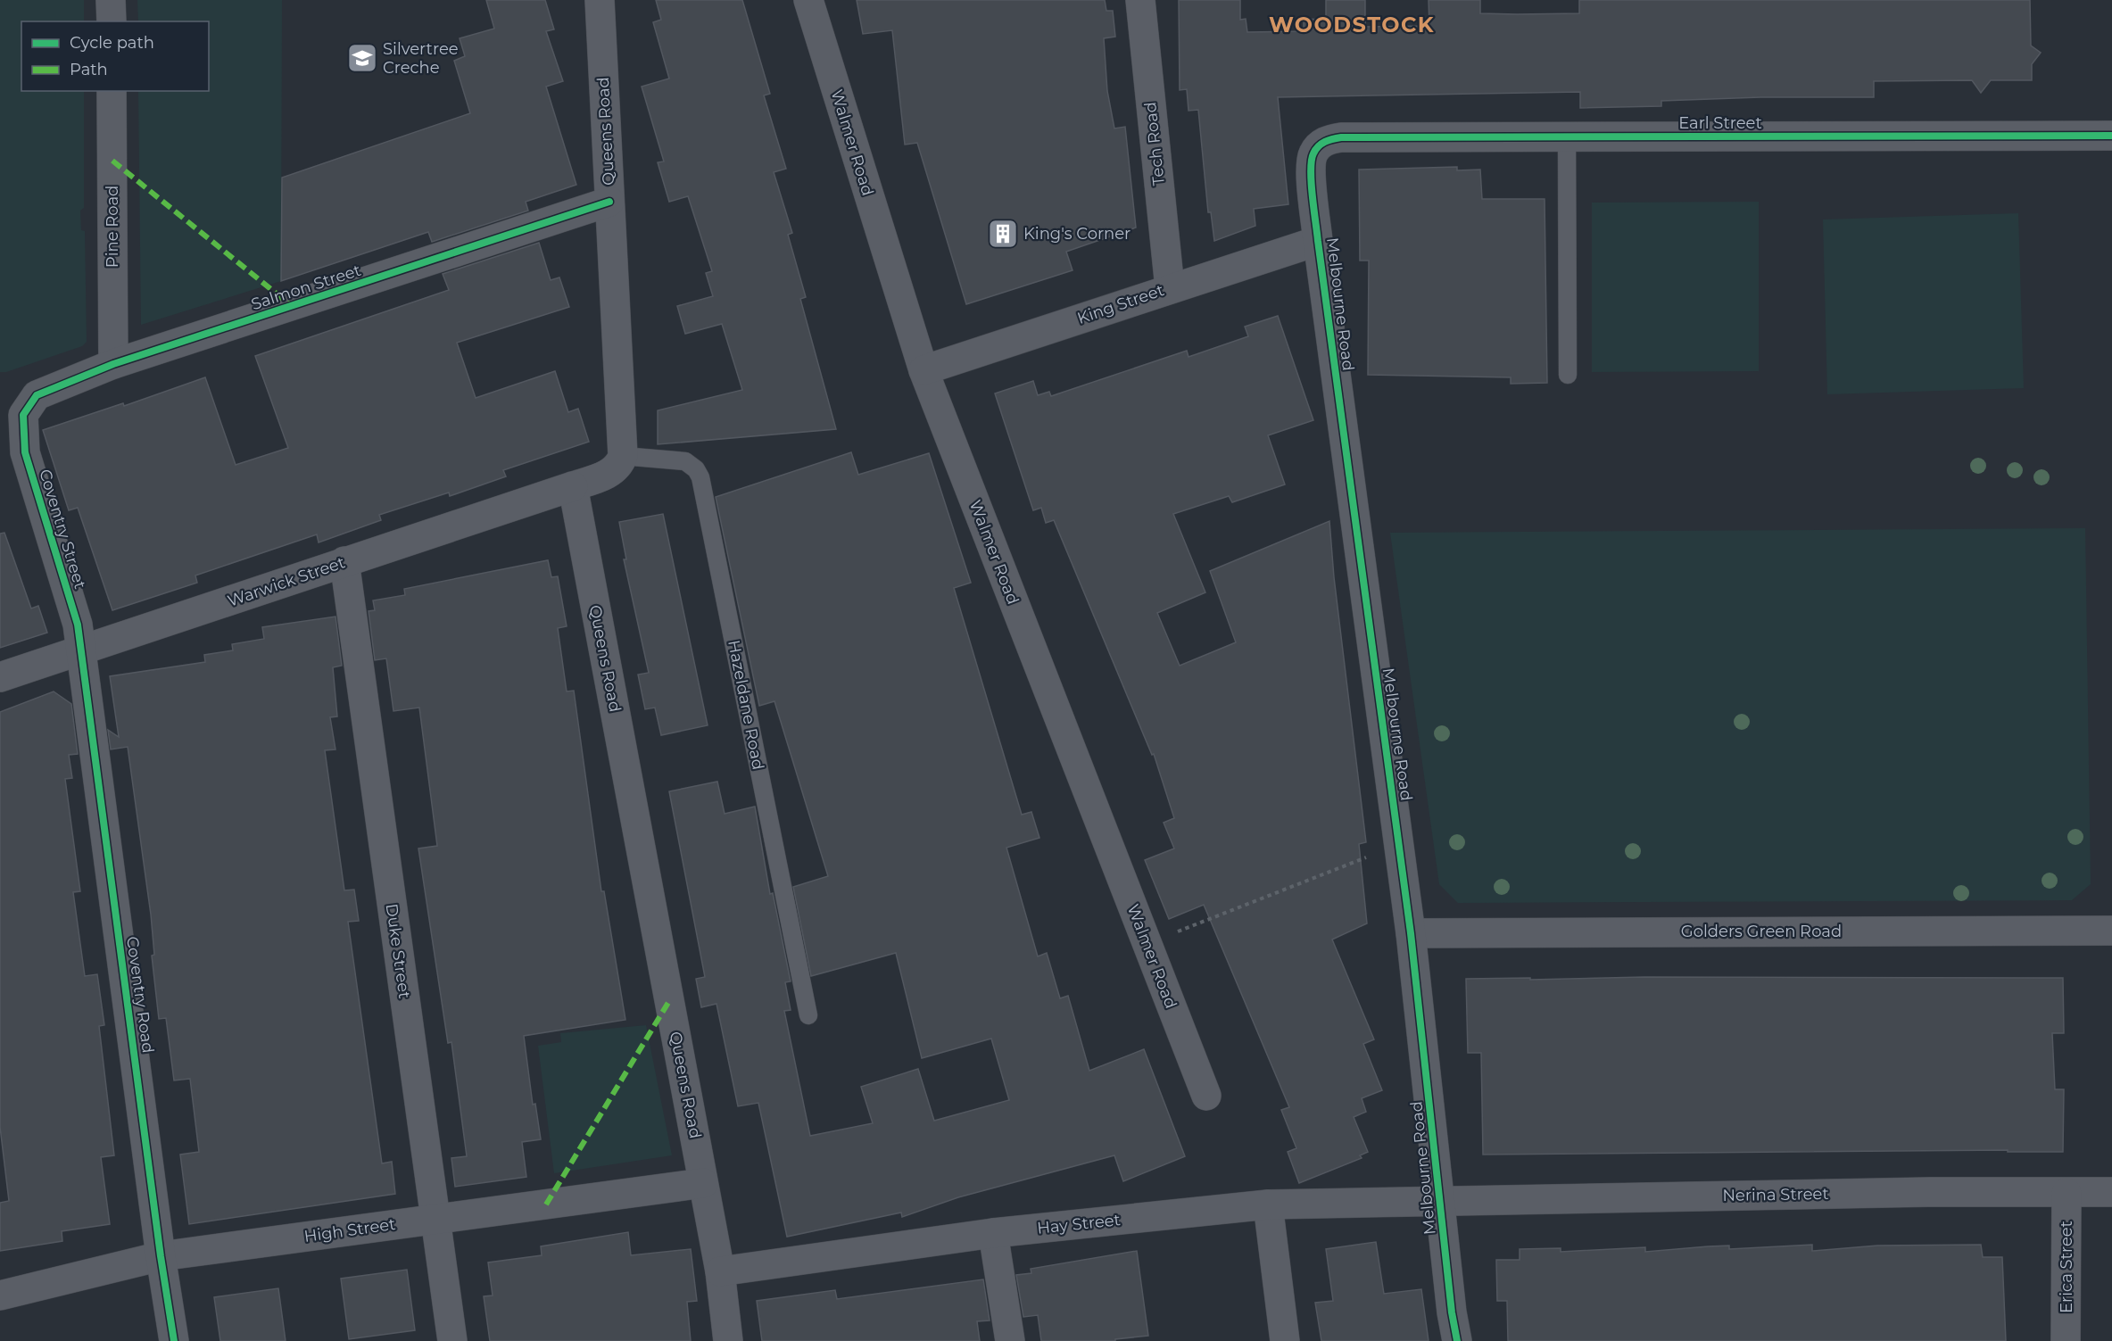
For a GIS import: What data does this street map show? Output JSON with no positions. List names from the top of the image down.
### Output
{
  "streets": {
    "street": [
      "Earl Street",
      "Queens Road",
      "Walmer Road",
      "Tech Road",
      "Pine Road",
      "Salmon Street",
      "King Street",
      "Melbourne Road",
      "Coventry Street",
      "Warwick Street",
      "Golders Green Road",
      "Duke Street",
      "Coventry Road",
      "Nerina Street",
      "Hay Street",
      "High Street",
      "Erica Street"
    ],
    "lane": ["Hazeldane Road"]
  },
  "crossings": [
    ["Earl Street", "Melbourne Road"],
    ["Queens Road", "Salmon Street"],
    ["Queens Road", "Warwick Street"],
    ["Queens Road", "Hazeldane Road"],
    ["Queens Road", "Hay Street"],
    ["Queens Road", "High Street"],
    ["Walmer Road", "King Street"],
    ["Tech Road", "King Street"],
    ["Pine Road", "Salmon Street"],
    ["Salmon Street", "Coventry Street"],
    ["King Street", "Melbourne Road"],
    ["Melbourne Road", "Golders Green Road"],
    ["Melbourne Road", "Nerina Street"],
    ["Melbourne Road", "Hay Street"],
    ["Coventry Street", "Warwick Street"],
    ["Coventry Street", "Coventry Road"],
    ["Warwick Street", "Duke Street"],
    ["Warwick Street", "Coventry Road"],
    ["Duke Street", "High Street"],
    ["Coventry Road", "High Street"],
    ["Nerina Street", "Hay Street"],
    ["Nerina Street", "Erica Street"]
  ],
  "districts": ["WOODSTOCK"],
  "places": {
    "school or university": ["Silvertree Creche"],
    "building": ["King's Corner"]
  },
  "legend": ["Cycle path", "Path"]
}
